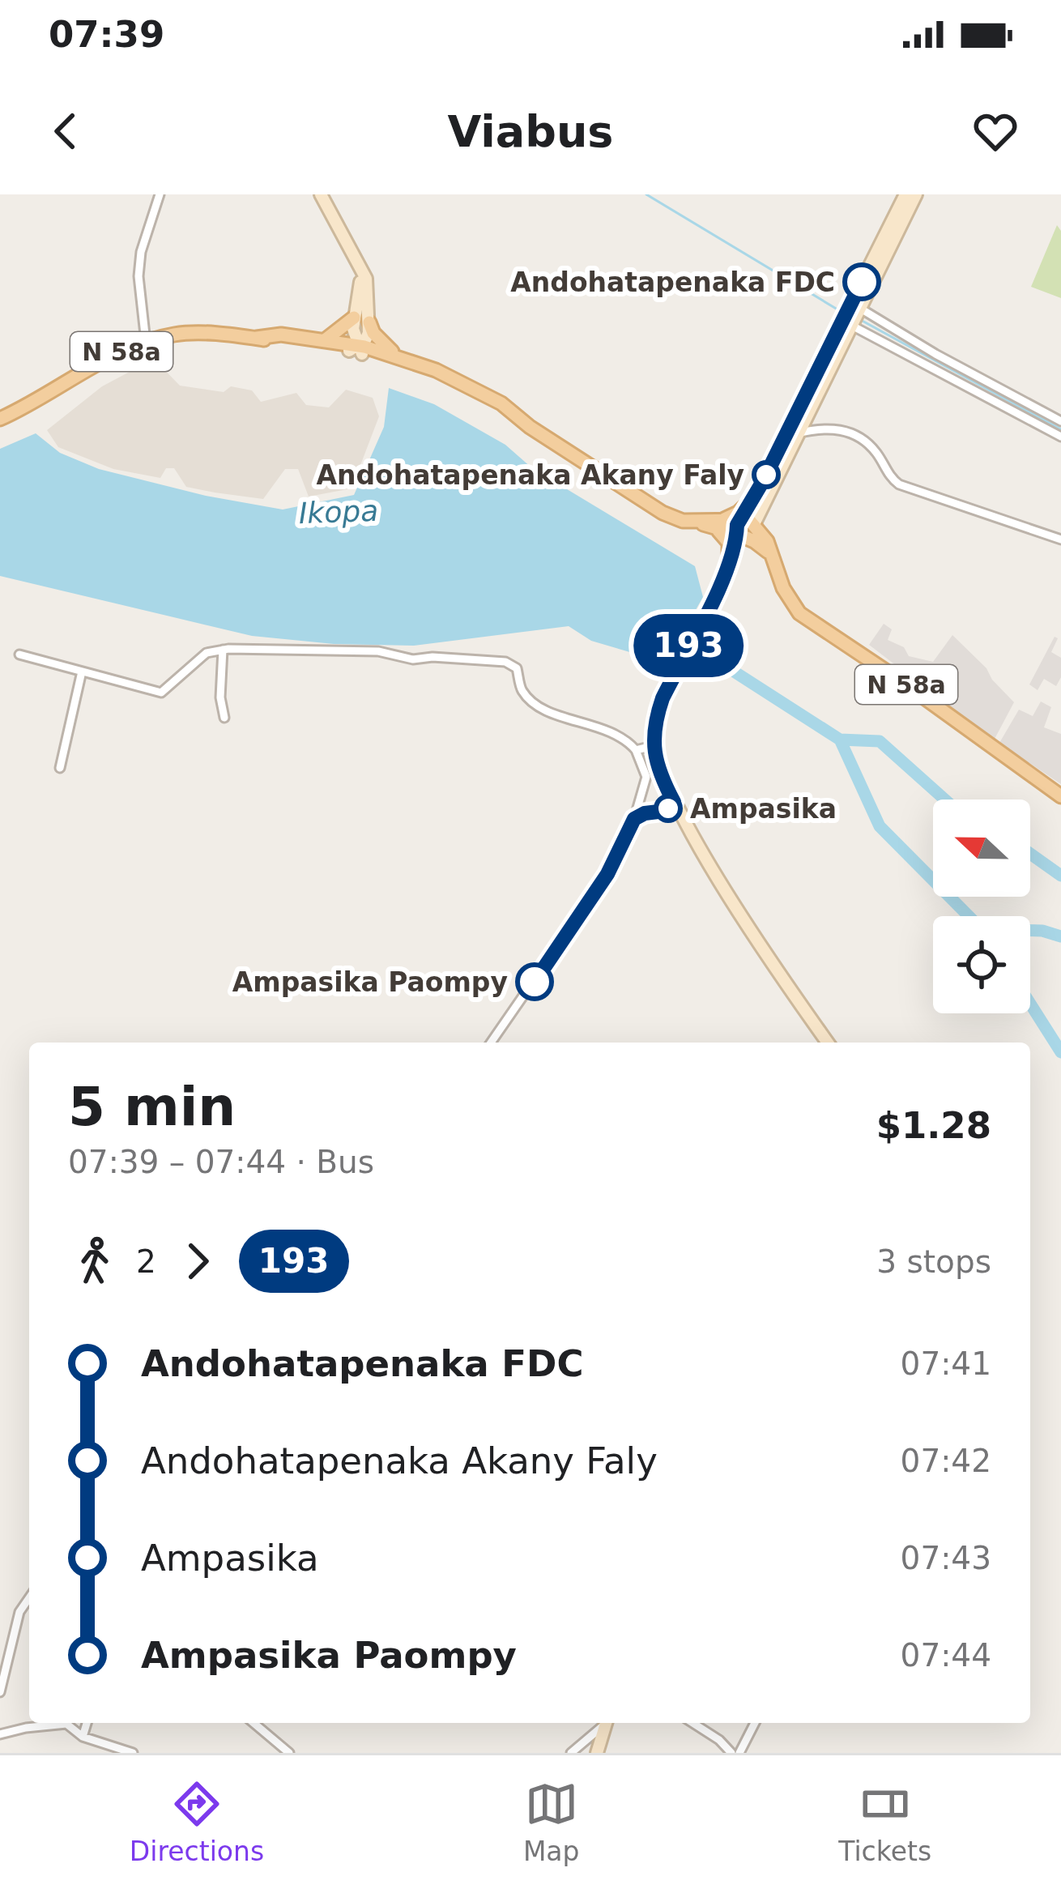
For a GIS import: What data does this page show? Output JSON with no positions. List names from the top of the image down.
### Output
{
  "streets": {
    "main road": ["N 58a"]
  },
  "water": ["Ikopa"],
  "places": [
    "Andohatapenaka FDC",
    "Andohatapenaka Akany Faly",
    "Ampasika",
    "Ampasika Paompy"
  ],
  "lines": ["bus line 193"],
  "north": "left",
  "page": {
    "status": "07:39",
    "header": "Viabus",
    "on_map": "193",
    "heading": ["5 min", "07:39 – 07:44 · Bus", "$1.28"],
    "legs": ["2", "193", "3 stops"],
    "list": [
      {
        "name": "Andohatapenaka FDC",
        "value": "07:41"
      },
      {
        "name": "Andohatapenaka Akany Faly",
        "value": "07:42"
      },
      {
        "name": "Ampasika",
        "value": "07:43"
      },
      {
        "name": "Ampasika Paompy",
        "value": "07:44"
      }
    ],
    "tabs": ["Directions", "Map", "Tickets"]
  }
}
